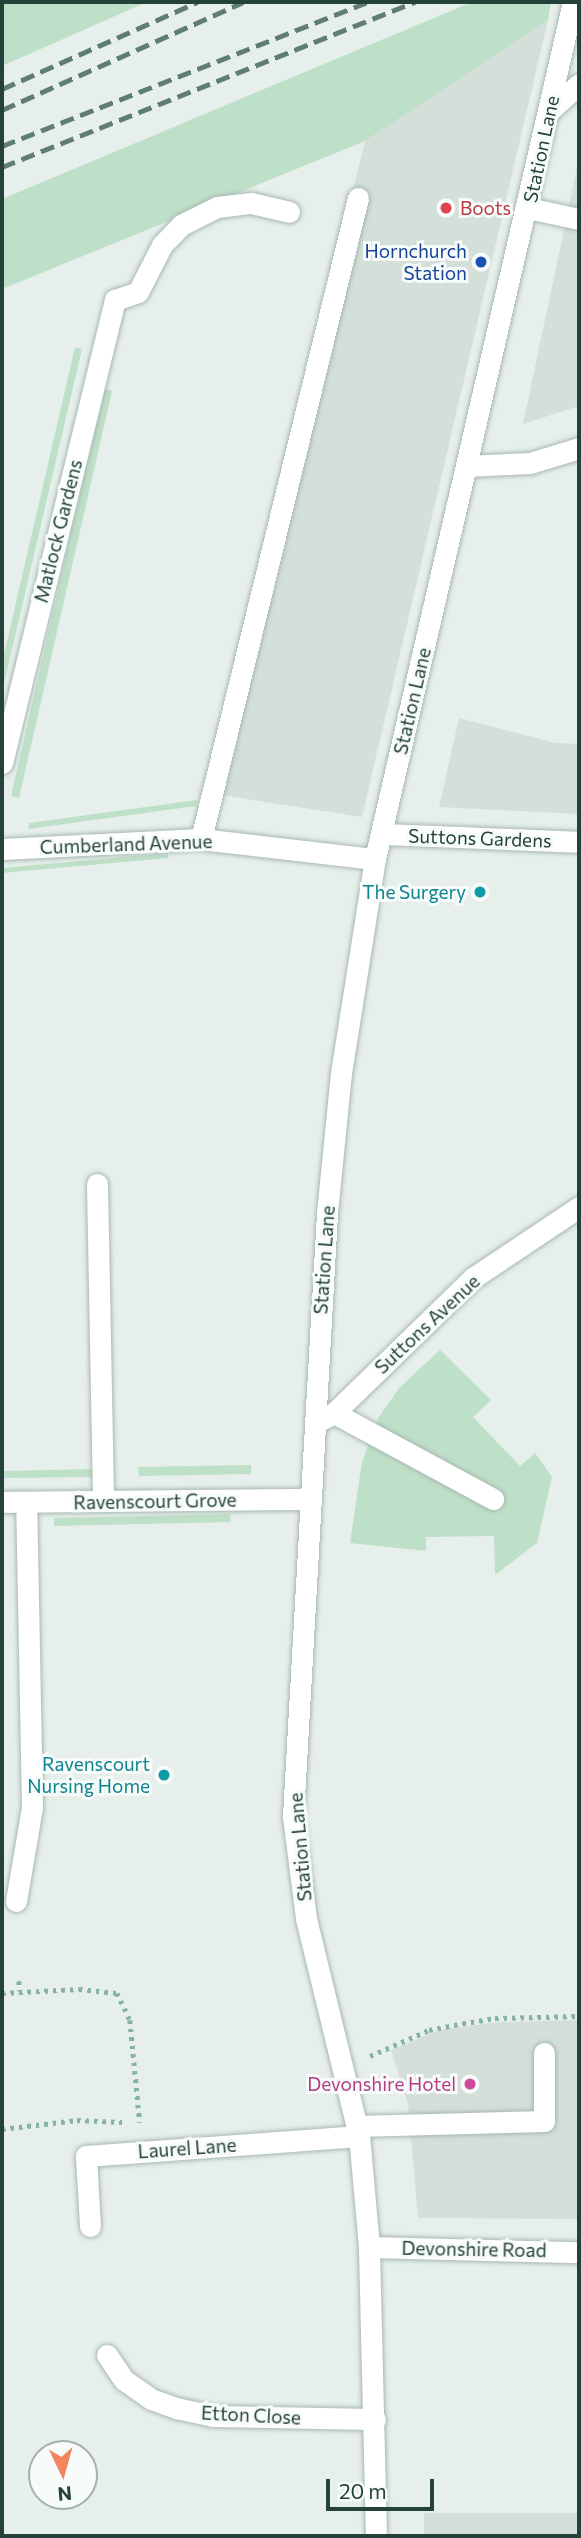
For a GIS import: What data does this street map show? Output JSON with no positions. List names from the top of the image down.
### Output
{
  "streets": {
    "street": [
      "Station Lane",
      "Matlock Gardens",
      "Suttons Gardens",
      "Cumberland Avenue",
      "Suttons Avenue",
      "Ravenscourt Grove",
      "Laurel Lane",
      "Devonshire Road",
      "Etton Close"
    ]
  },
  "crossings": [
    ["Station Lane", "Suttons Gardens"],
    ["Station Lane", "Cumberland Avenue"],
    ["Station Lane", "Suttons Avenue"],
    ["Station Lane", "Ravenscourt Grove"],
    ["Station Lane", "Laurel Lane"],
    ["Station Lane", "Devonshire Road"],
    ["Station Lane", "Etton Close"]
  ],
  "places": [
    "Boots",
    "Hornchurch Station",
    "The Surgery",
    "Ravenscourt Nursing Home",
    "Devonshire Hotel"
  ],
  "scale_bar": "20 m",
  "north": "bottom"
}
